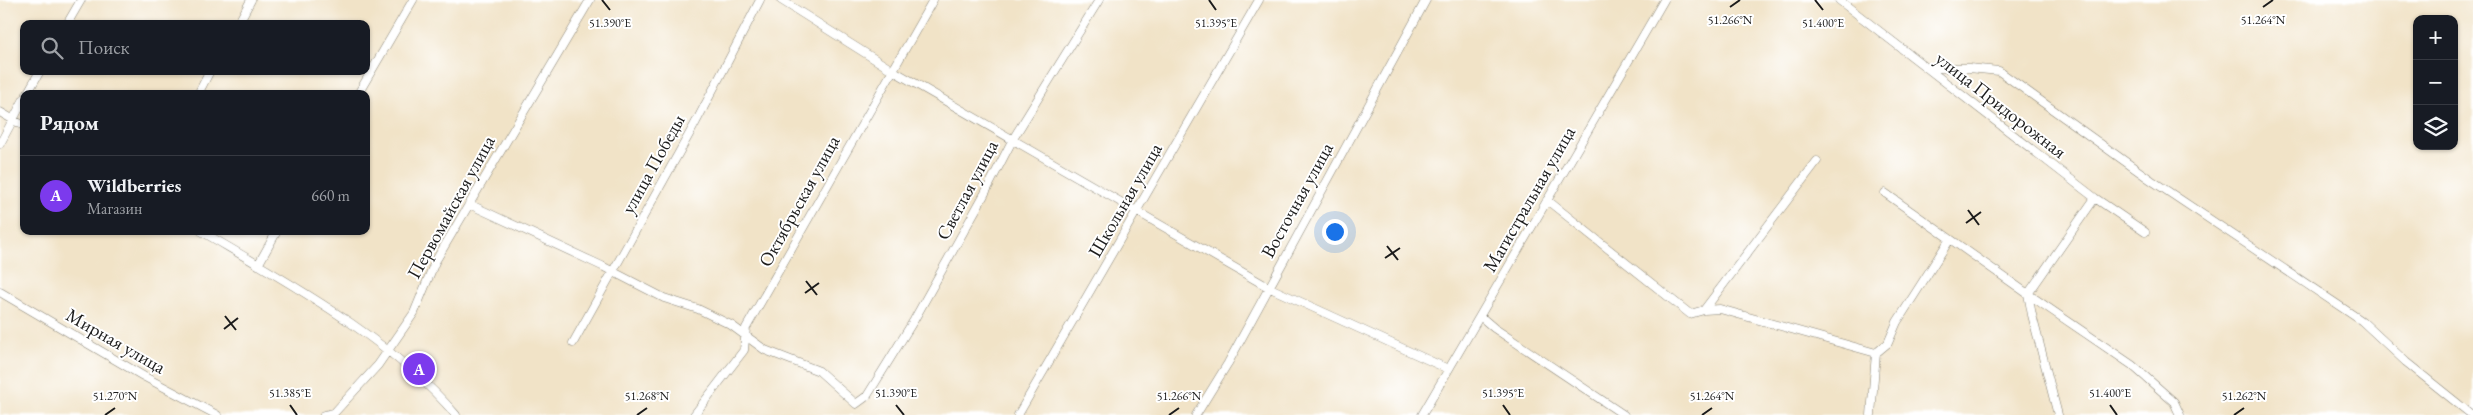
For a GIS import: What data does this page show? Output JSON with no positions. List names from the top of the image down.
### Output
{
  "streets": {
    "street": [
      "улица Придорожная",
      "улица Победы",
      "Светлая улица",
      "Магистральная улица",
      "Школьная улица",
      "Восточная улица",
      "Октябрьская улица",
      "Первомайская улица",
      "Мирная улица"
    ]
  },
  "crossings": [
    ["Светлая улица", "Октябрьская улица"]
  ],
  "page": {
    "map_buttons": ["+", "−"],
    "search": "Поиск",
    "heading": "Рядом",
    "list": [
      {
        "mark": "A",
        "name": "Wildberries",
        "note": "Магазин",
        "value": "660 m"
      }
    ],
    "pins": "A"
  },
  "coordinates": [
    "51.266°N",
    "51.264°N",
    "51.390°E",
    "51.395°E",
    "51.400°E",
    "51.385°E",
    "51.270°N",
    "51.268°N",
    "51.262°N"
  ]
}
